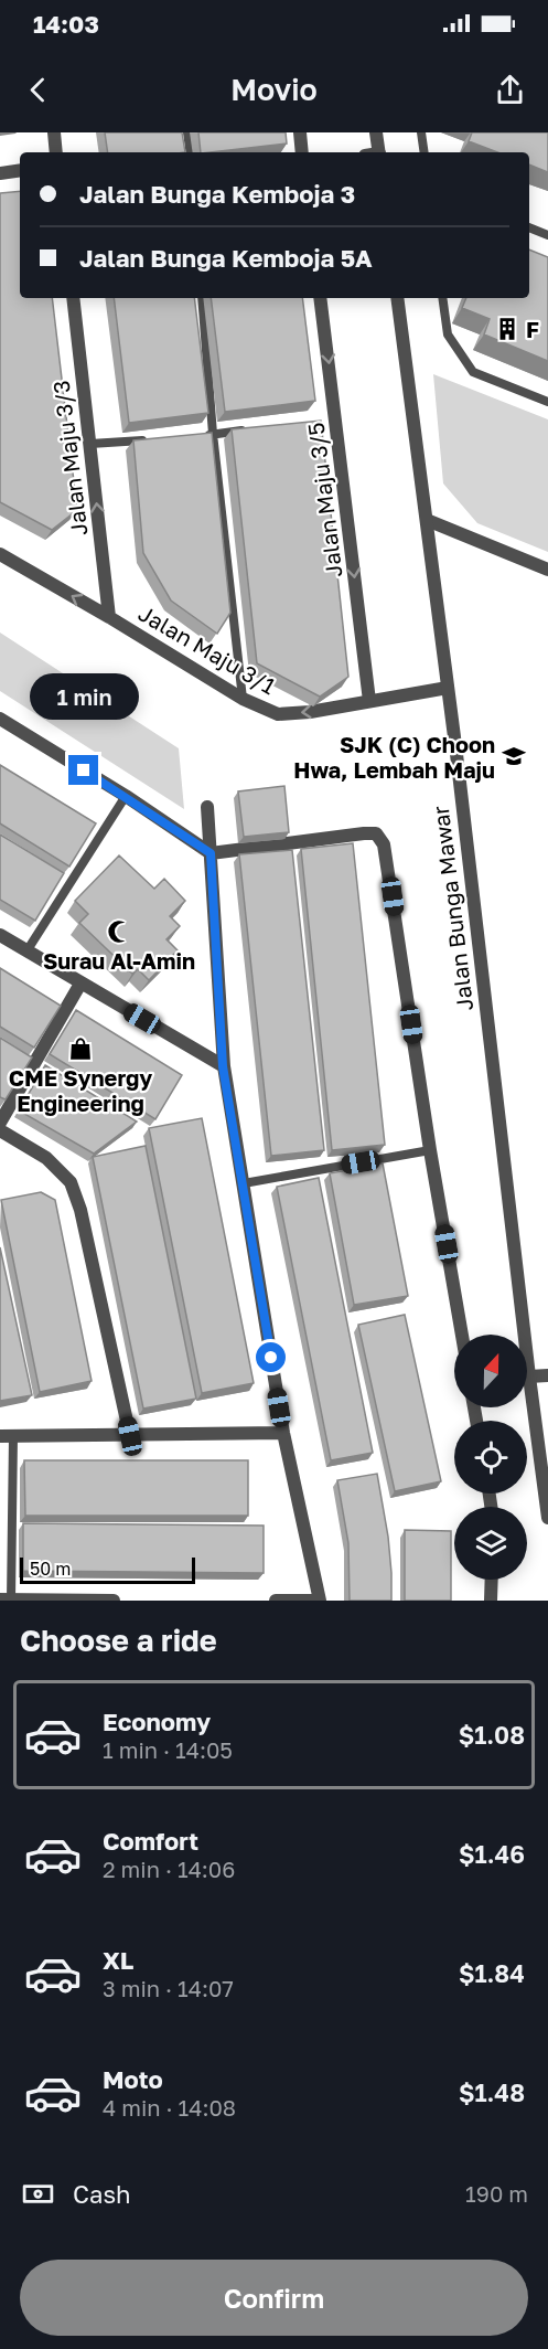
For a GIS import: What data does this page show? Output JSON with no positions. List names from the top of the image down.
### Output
{
  "streets": {
    "street": [
      "Jalan Maju 3/3",
      "Jalan Maju 3/5",
      "Jalan Maju 3/1",
      "Jalan Bunga Mawar"
    ]
  },
  "crossings": [
    ["Jalan Maju 3/3", "Jalan Maju 3/1"],
    ["Jalan Maju 3/5", "Jalan Maju 3/1"],
    ["Jalan Maju 3/1", "Jalan Bunga Mawar"]
  ],
  "one_way": ["Jalan Maju 3/3", "Jalan Maju 3/5", "Jalan Maju 3/1"],
  "places": {
    "building": ["F"],
    "school or university": ["SJK (C) Choon Hwa, Lembah Maju"],
    "mosque": ["Surau Al-Amin"],
    "shop": ["CME Synergy Engineering"]
  },
  "scale_bar": "50 m",
  "north": "top",
  "page": {
    "status": "14:03",
    "header": "Movio",
    "banner": ["Jalan Bunga Kemboja 3", "Jalan Bunga Kemboja 5A"],
    "bubble": "1 min",
    "scale": "50 m",
    "heading": "Choose a ride",
    "list": [
      {
        "name": "Economy",
        "note": "1 min · 14:05",
        "value": "$1.08"
      },
      {
        "name": "Comfort",
        "note": "2 min · 14:06",
        "value": "$1.46"
      },
      {
        "name": "XL",
        "note": "3 min · 14:07",
        "value": "$1.84"
      },
      {
        "name": "Moto",
        "note": "4 min · 14:08",
        "value": "$1.48"
      }
    ],
    "pay": ["Cash", "190 m"],
    "buttons": "Confirm"
  }
}
